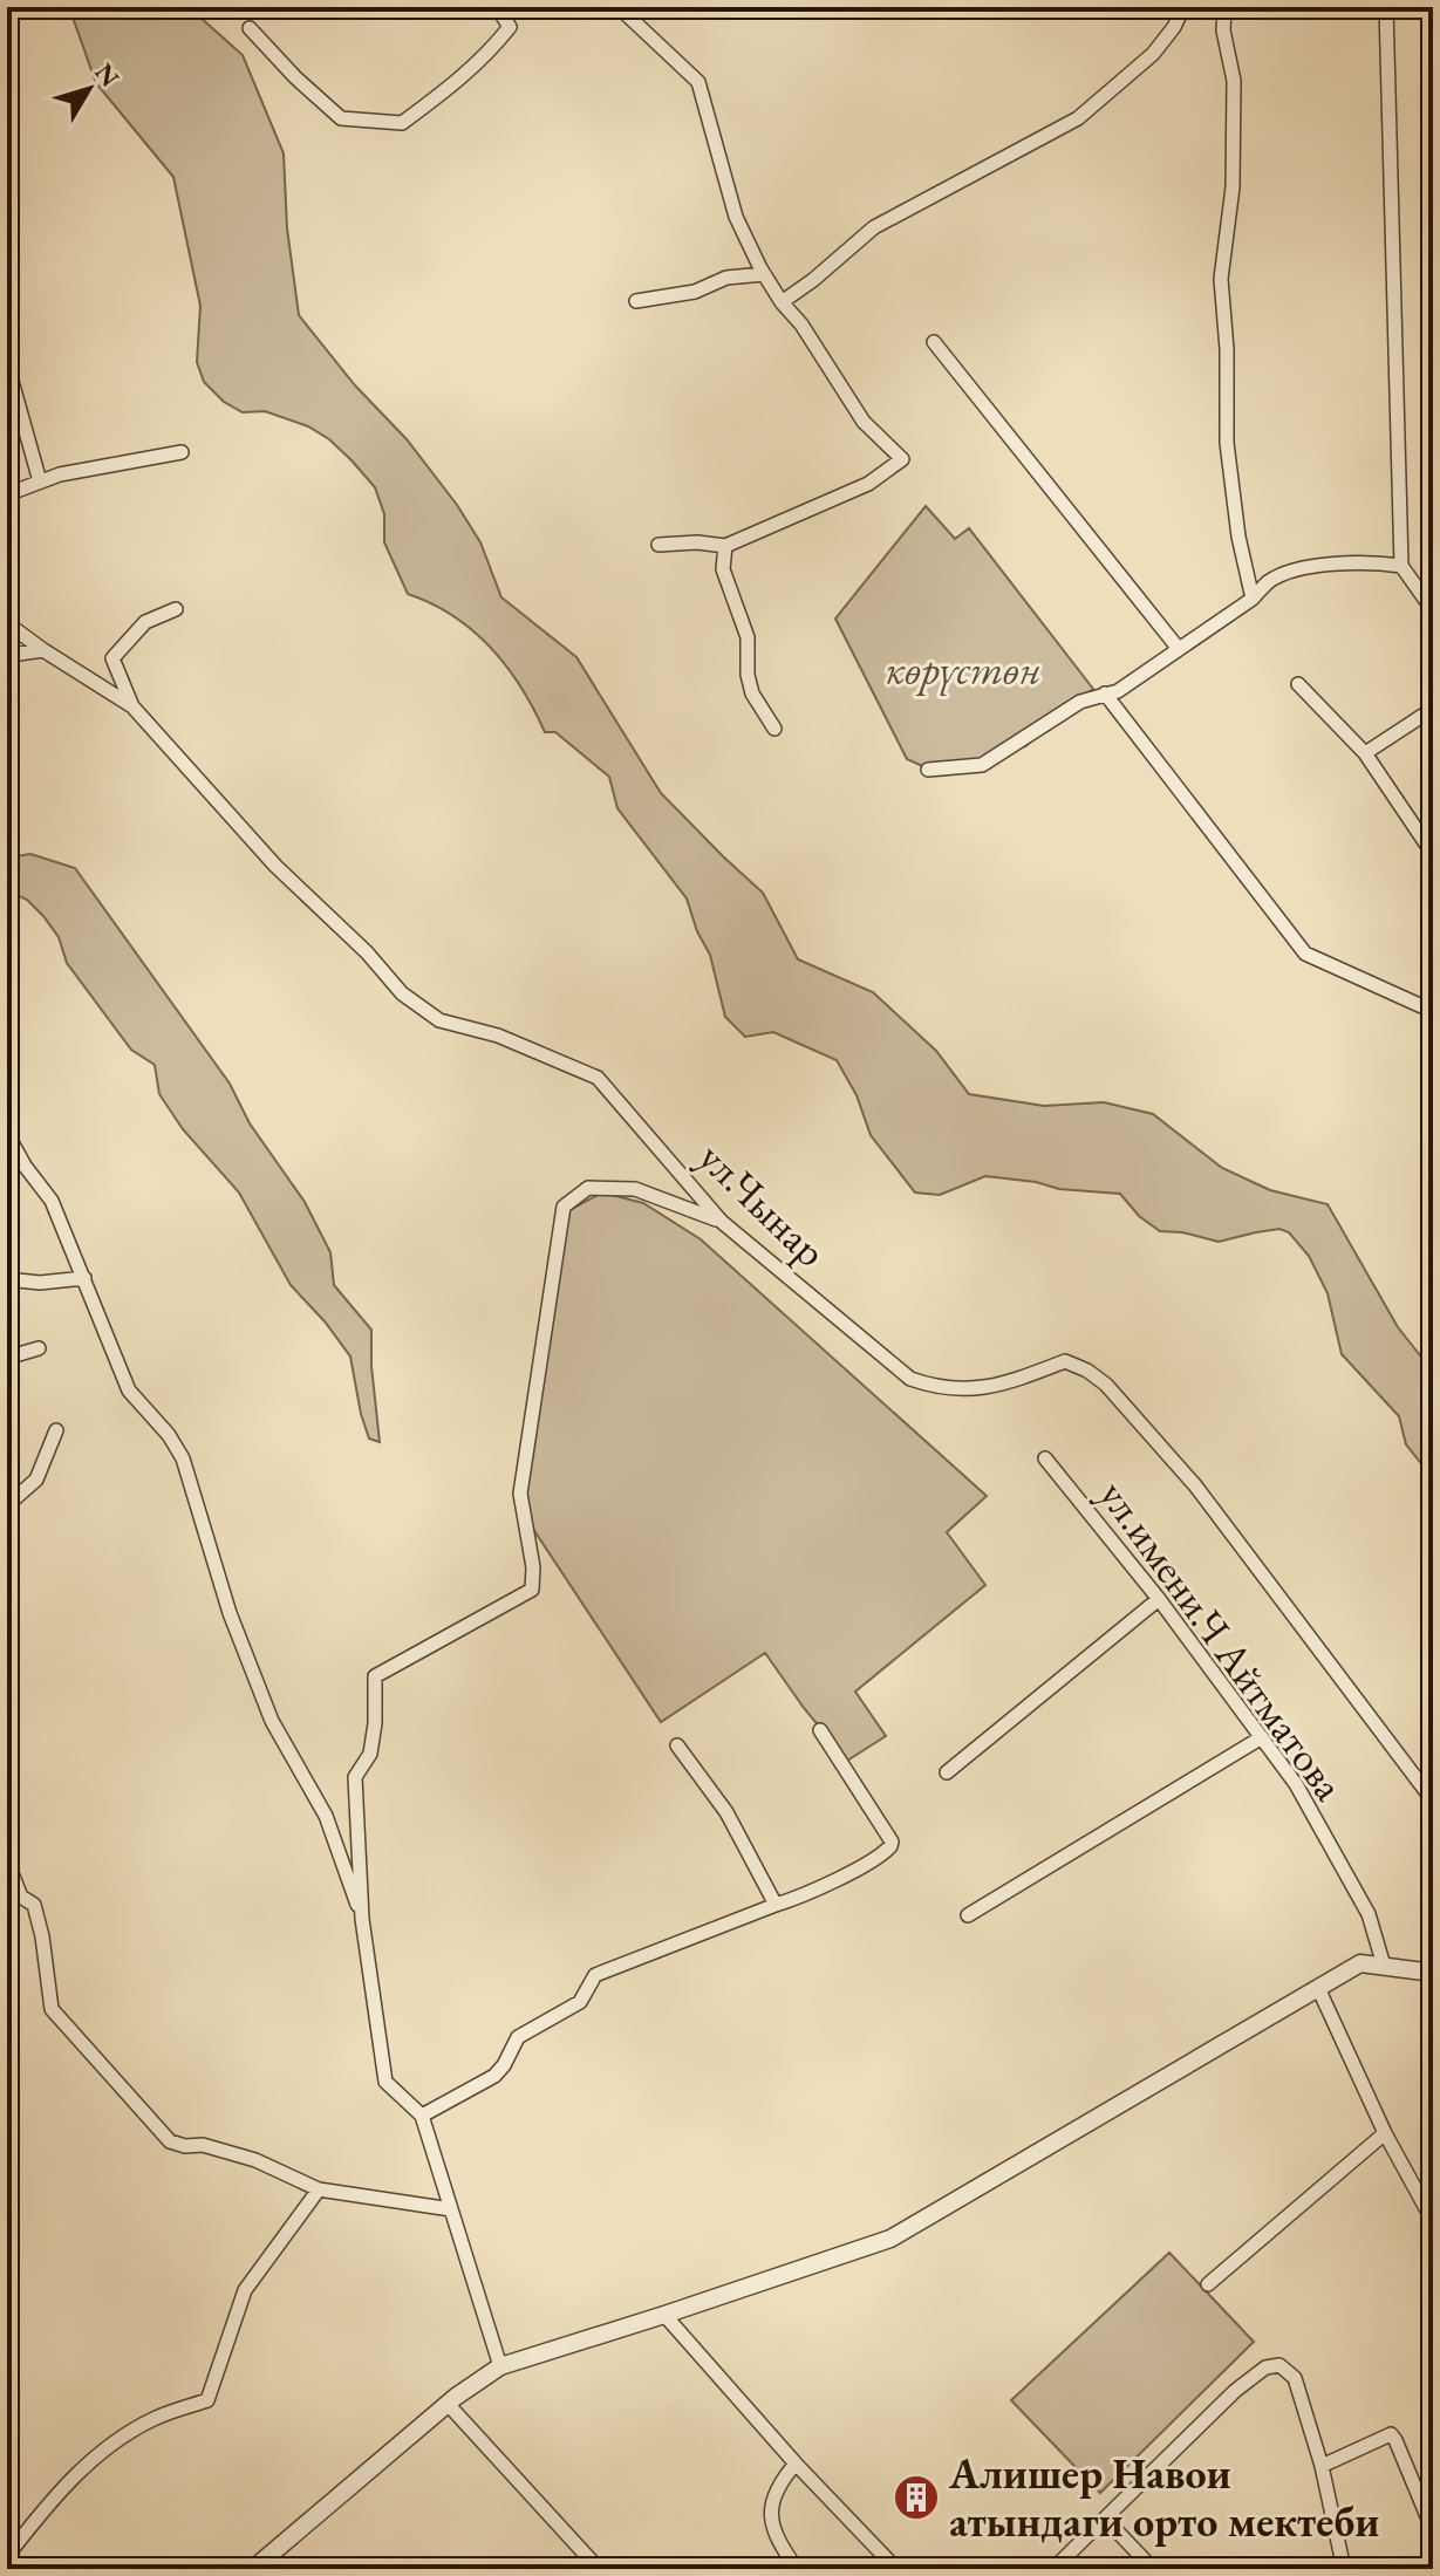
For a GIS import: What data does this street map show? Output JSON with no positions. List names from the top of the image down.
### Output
{
  "streets": {
    "street": ["ул.Чынар", "ул.имени.Ч Айтматова"]
  },
  "parks": ["көрүстөн"],
  "places": {
    "building": ["Алишер Навои атындаги орто мектеби"]
  },
  "north": "top right"
}
